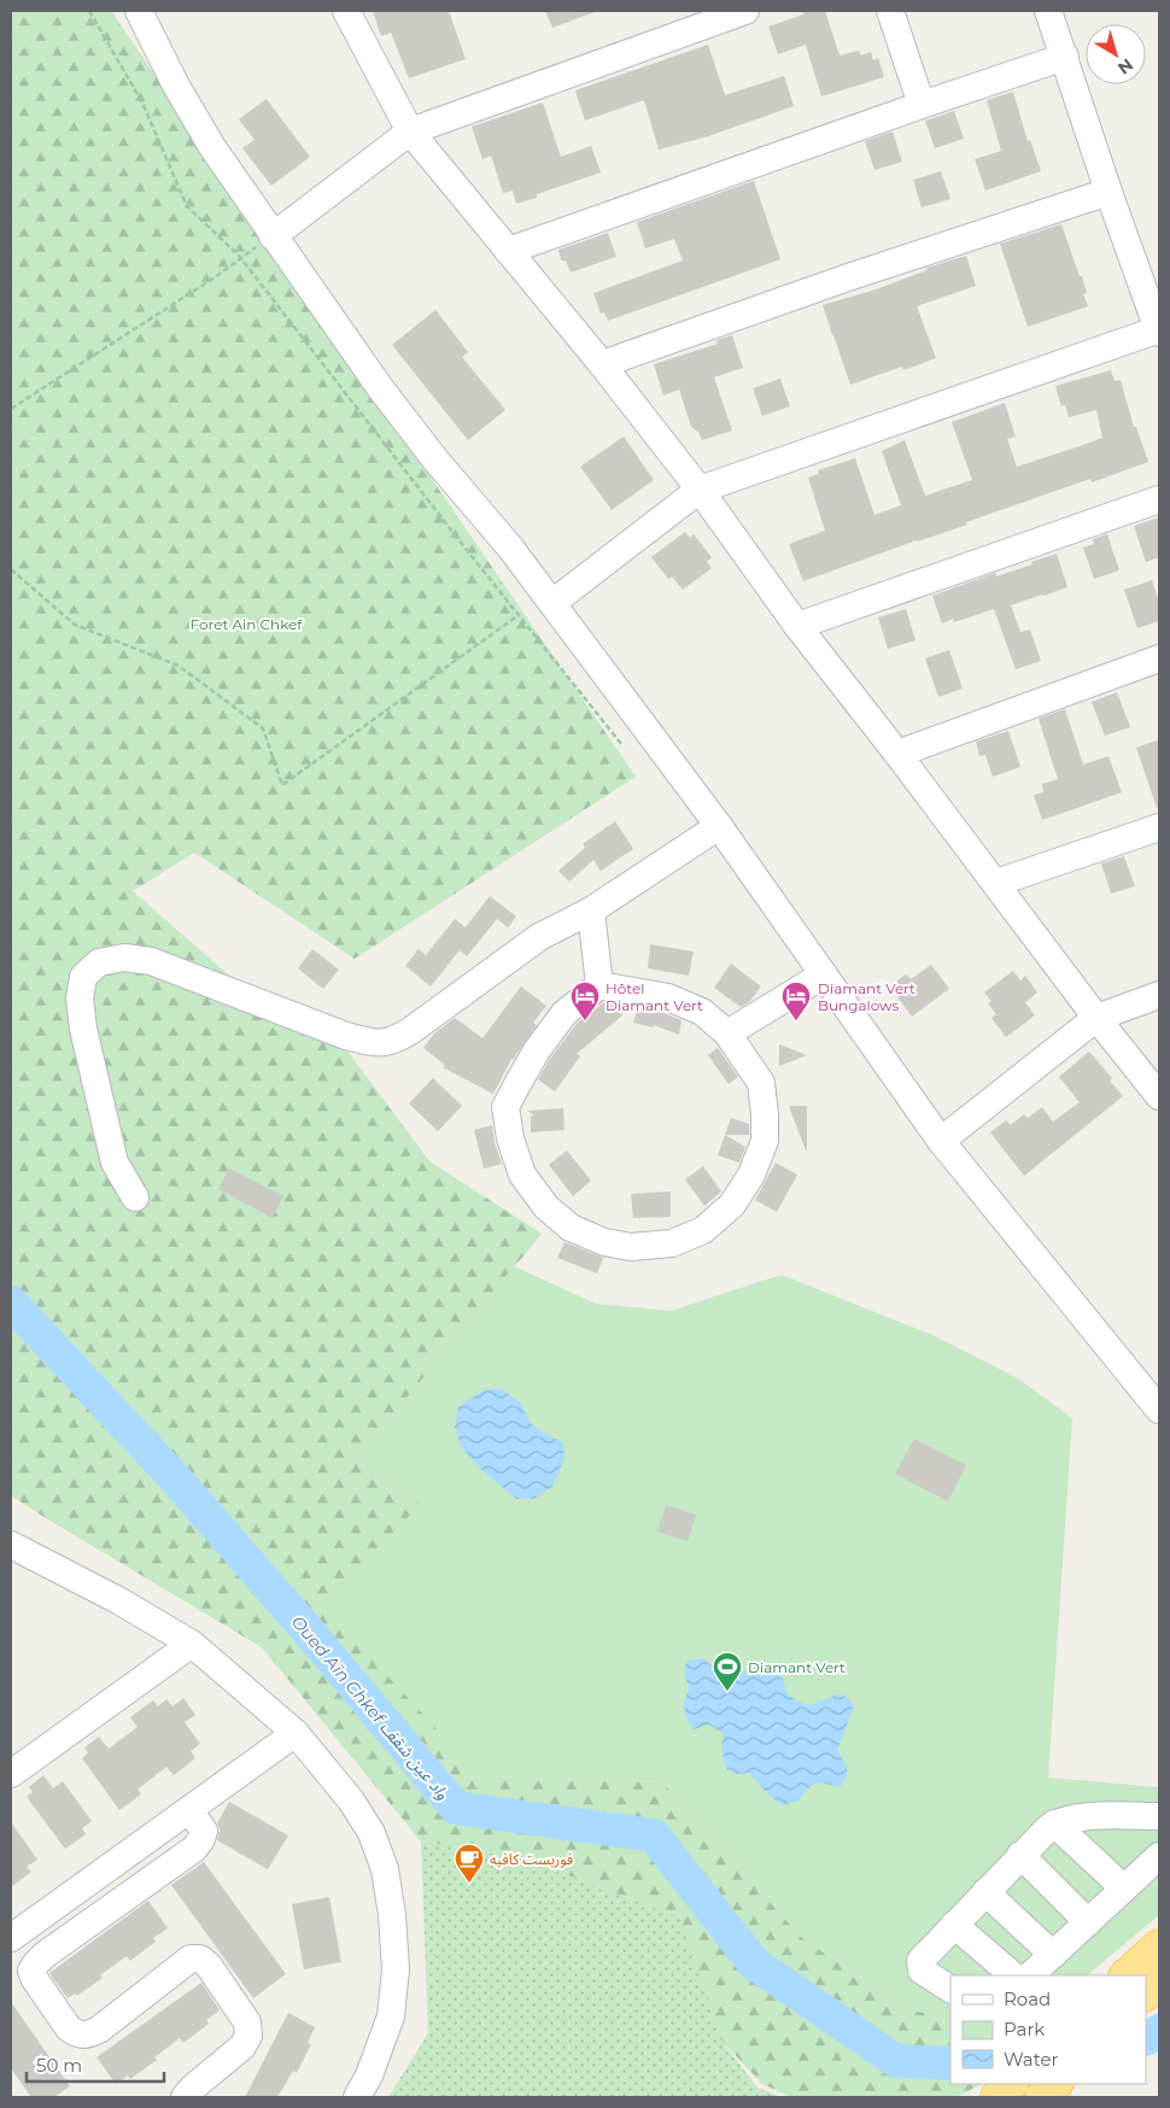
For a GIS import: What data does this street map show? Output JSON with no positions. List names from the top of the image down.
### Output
{
  "water": ["Oued Aïn Chkef واد عين شقف"],
  "parks": ["Foret Ain Chkef"],
  "places": {
    "hotel": ["Hôtel Diamant Vert", "Diamant Vert Bungalows"],
    "sports": ["Diamant Vert"],
    "cafe": ["فوريست كافيه"]
  },
  "legend": ["Road", "Park", "Water"],
  "scale_bar": "50 m",
  "north": "bottom right"
}
